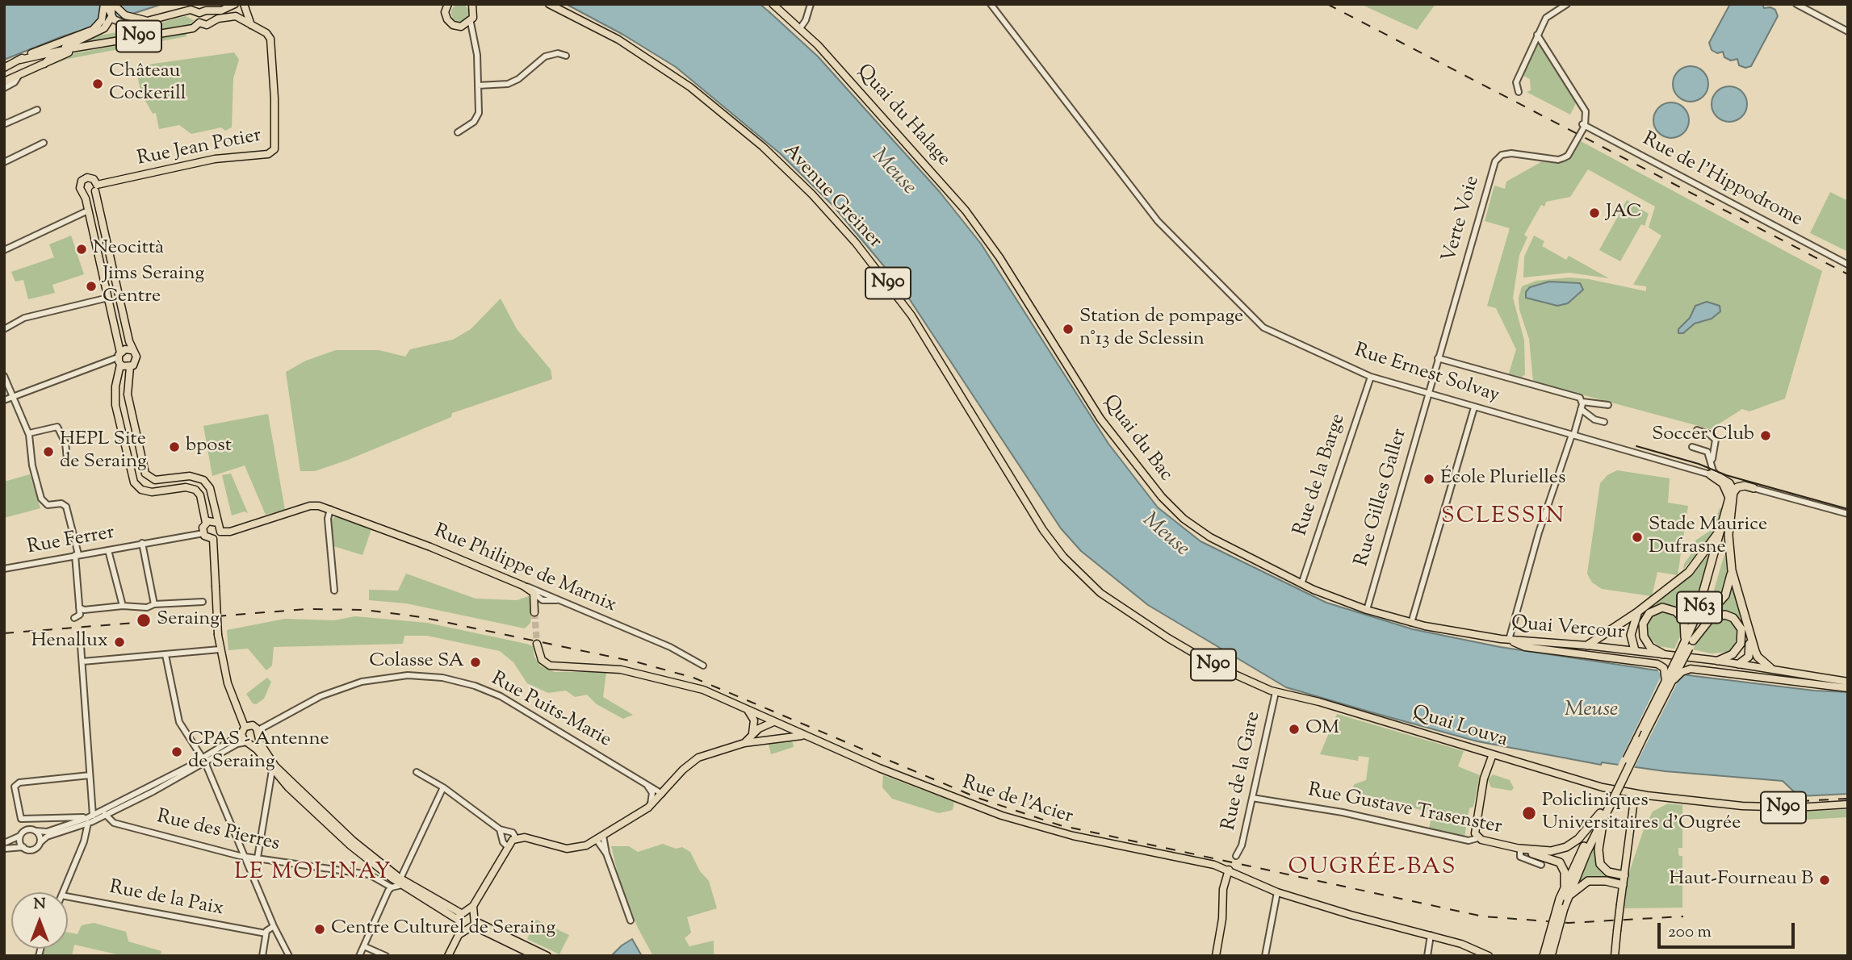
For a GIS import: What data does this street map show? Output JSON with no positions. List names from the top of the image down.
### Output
{
  "streets": {
    "highway": ["N63"],
    "main road": [
      "N90",
      "Quai du Halage",
      "Rue Jean Potier",
      "Avenue Greiner",
      "Quai du Bac",
      "Rue Philippe de Marnix",
      "Quai Vercour",
      "Quai Louva",
      "Rue de l'Acier",
      "Rue Gustave Trasenster"
    ],
    "street": [
      "Rue de l'Hippodrome",
      "Verte Voie",
      "Rue Ernest Solvay",
      "Rue de la Barge",
      "Rue Gilles Galler",
      "Rue Ferrer",
      "Rue Puits-Marie",
      "Rue de la Gare",
      "Rue des Pierres",
      "Rue de la Paix"
    ]
  },
  "crossings": [
    ["N90", "Quai Louva"],
    ["Quai du Halage", "Quai du Bac"],
    ["Rue de l'Hippodrome", "Verte Voie"],
    ["Avenue Greiner", "Quai Louva"],
    ["Avenue Greiner", "Rue de la Gare"],
    ["Verte Voie", "Rue Ernest Solvay"],
    ["Verte Voie", "Rue Gilles Galler"],
    ["Rue Ernest Solvay", "Rue de la Barge"],
    ["Rue Ernest Solvay", "Rue Gilles Galler"],
    ["Quai du Bac", "Rue de la Barge"],
    ["Quai du Bac", "Quai Vercour"],
    ["Rue de la Barge", "Quai Vercour"],
    ["Rue Gilles Galler", "Quai Vercour"],
    ["Rue Ferrer", "Rue Philippe de Marnix"],
    ["Quai Louva", "Rue de la Gare"],
    ["Rue de la Gare", "Rue Gustave Trasenster"]
  ],
  "districts": ["SCLESSIN", "OUGRÉE-BAS", "LE MOLINAY"],
  "water": ["Meuse"],
  "places": [
    "Château Cockerill",
    "JAC",
    "Neocittà",
    "Jims Seraing Centre",
    "Station de pompage n°13 de Sclessin",
    "Soccer Club",
    "bpost",
    "HEPL Site de Seraing",
    "École Plurielles",
    "Stade Maurice Dufrasne",
    "Seraing",
    "Henallux",
    "Colasse SA",
    "OM",
    "CPAS - Antenne de Seraing",
    "Policliniques Universitaires d'Ougrée",
    "Haut-Fourneau B",
    "Centre Culturel de Seraing"
  ],
  "scale_bar": "200 m",
  "north": "top"
}
